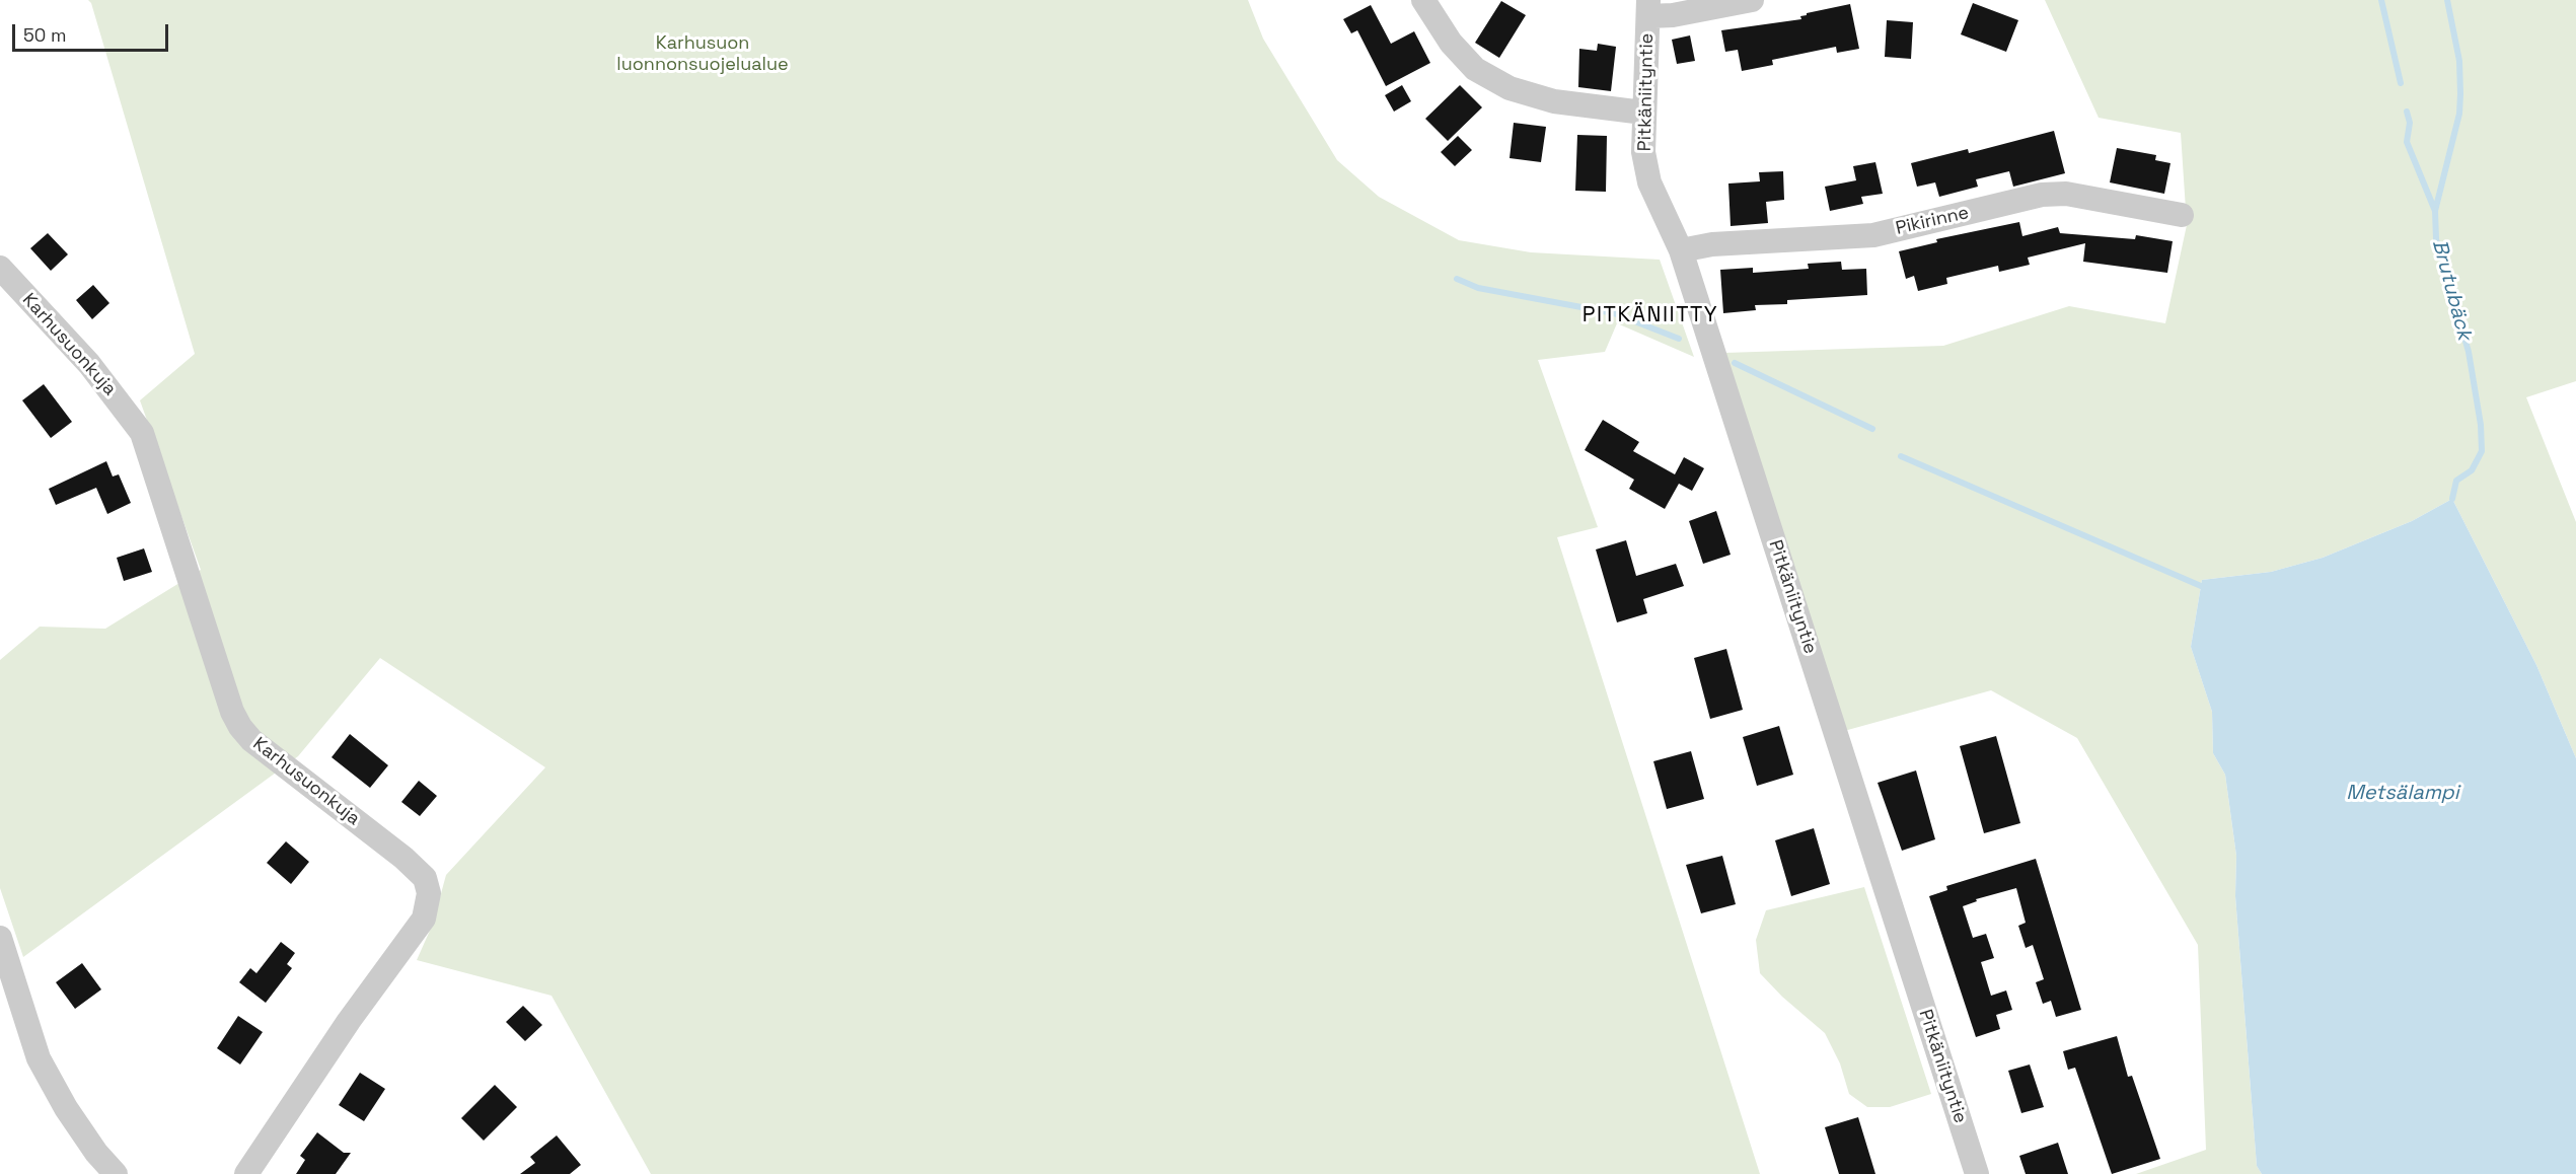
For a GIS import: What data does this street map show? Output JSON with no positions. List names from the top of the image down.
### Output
{
  "streets": {
    "street": ["Pitkäniityntie", "Pikirinne", "Karhusuonkuja"]
  },
  "crossings": [
    ["Pitkäniityntie", "Pikirinne"]
  ],
  "districts": ["PITKÄNIITTY"],
  "water": ["Brutubäck", "Metsälampi"],
  "parks": ["Karhusuon luonnonsuojelualue"],
  "scale_bar": "50 m"
}
